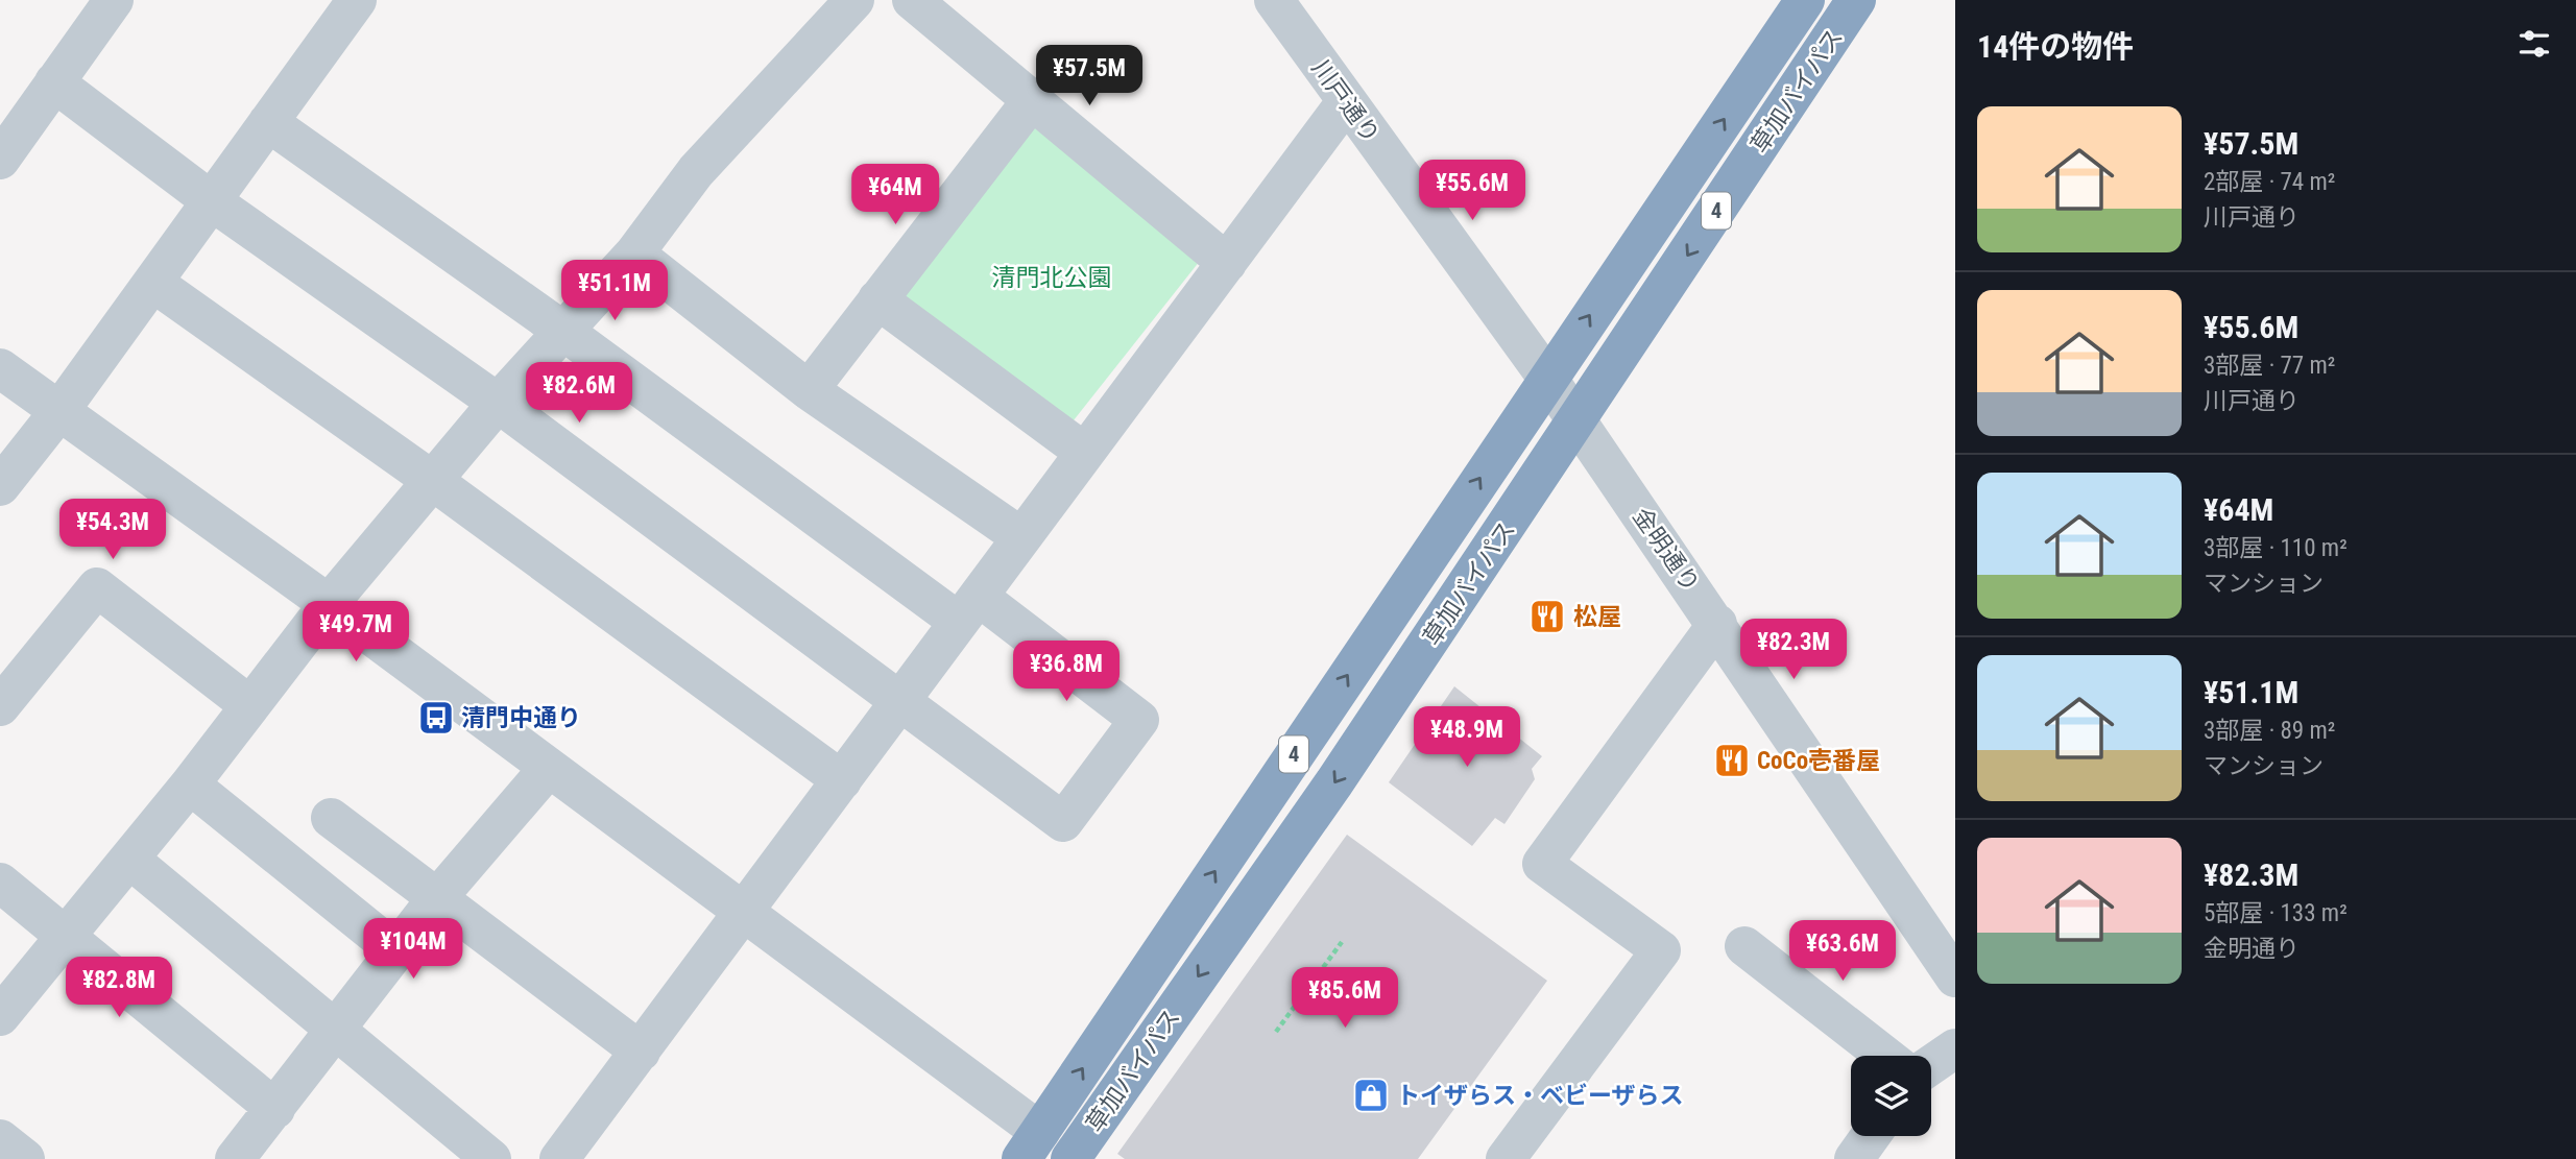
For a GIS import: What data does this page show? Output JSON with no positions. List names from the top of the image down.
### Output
{
  "streets": {
    "highway": ["草加バイパス", "4"],
    "street": ["川戸通り", "金明通り"]
  },
  "crossings": [
    ["草加バイパス", "川戸通り"],
    ["草加バイパス", "金明通り"],
    ["川戸通り", "金明通り"]
  ],
  "parks": ["清門北公園"],
  "places": {
    "restaurant": ["松屋", "CoCo壱番屋"],
    "bus stop": ["清門中通り"],
    "shop": ["トイザらス・ベビーザらス"]
  },
  "page": {
    "heading": "14件の物件",
    "price": [
      "¥57.5M",
      "¥55.6M",
      "¥64M",
      "¥51.1M",
      "¥82.6M",
      "¥54.3M",
      "¥49.7M",
      "¥82.3M",
      "¥36.8M",
      "¥48.9M",
      "¥104M",
      "¥63.6M",
      "¥82.8M",
      "¥85.6M"
    ],
    "list": [
      {
        "name": "¥57.5M",
        "note": "2部屋 · 74 m² · 川戸通り"
      },
      {
        "name": "¥55.6M",
        "note": "3部屋 · 77 m² · 川戸通り"
      },
      {
        "name": "¥64M",
        "note": "3部屋 · 110 m² · マンション"
      },
      {
        "name": "¥51.1M",
        "note": "3部屋 · 89 m² · マンション"
      },
      {
        "name": "¥82.3M",
        "note": "5部屋 · 133 m² · 金明通り"
      }
    ]
  }
}
